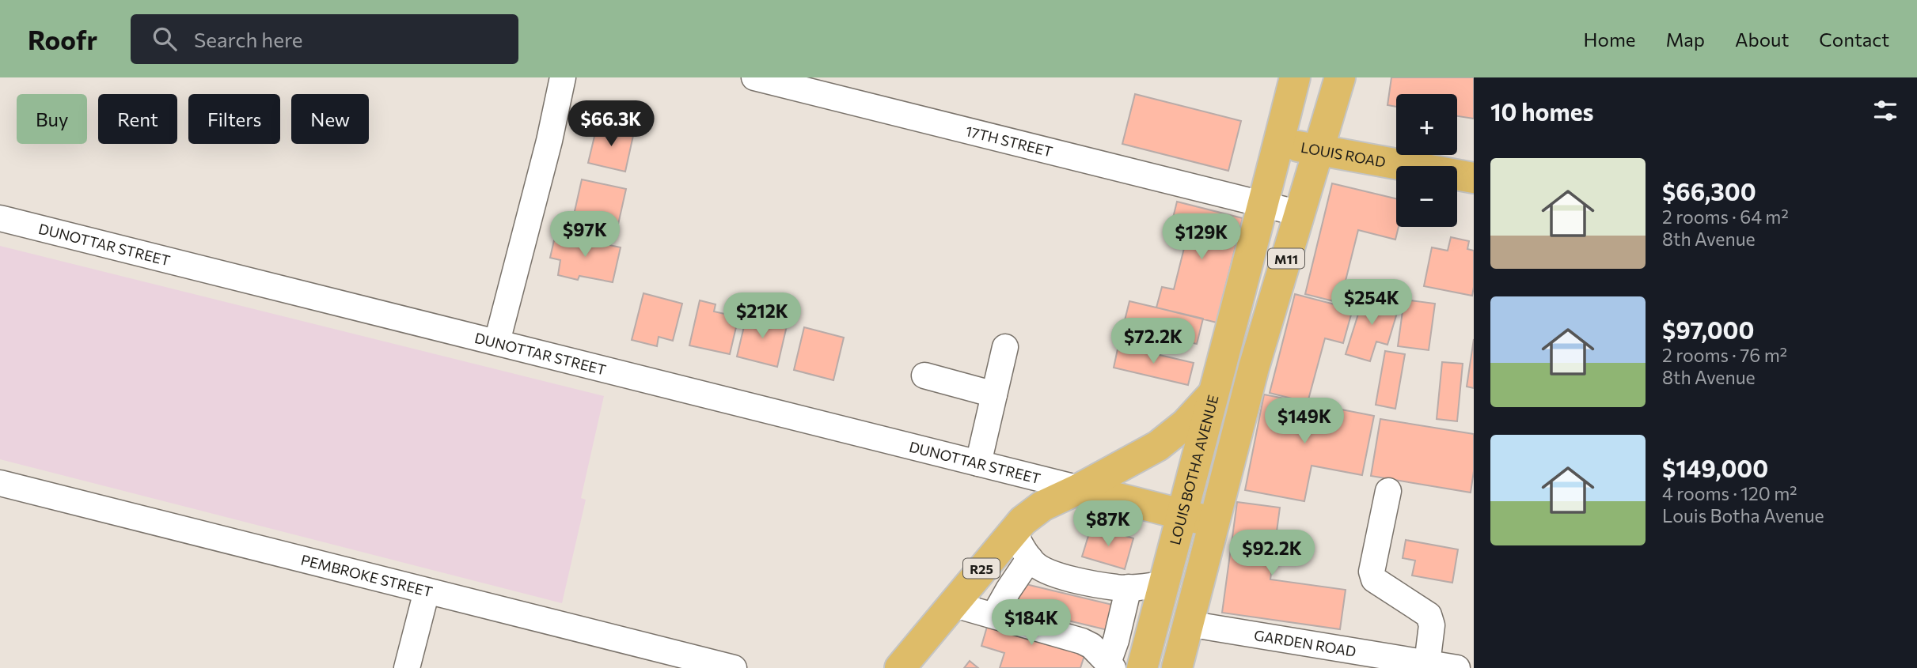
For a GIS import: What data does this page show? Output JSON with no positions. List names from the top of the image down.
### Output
{
  "streets": {
    "main road": [
      "LOUIS ROAD",
      "M11",
      "LOUIS BOTHA AVENUE",
      "R25"
    ],
    "street": [
      "17TH STREET",
      "DUNOTTAR STREET",
      "PEMBROKE STREET",
      "GARDEN ROAD"
    ]
  },
  "crossings": [
    ["17TH STREET", "M11"],
    ["17TH STREET", "LOUIS BOTHA AVENUE"],
    ["LOUIS ROAD", "M11"],
    ["LOUIS ROAD", "LOUIS BOTHA AVENUE"],
    ["DUNOTTAR STREET", "R25"],
    ["M11", "GARDEN ROAD"]
  ],
  "page": {
    "header": "Roofr",
    "search": "Search here",
    "nav": [
      "Home",
      "Map",
      "About",
      "Contact"
    ],
    "heading": "10 homes",
    "map_buttons": ["+", "−"],
    "chip": [
      "Buy",
      "Rent",
      "Filters",
      "New"
    ],
    "price": [
      "$66.3K",
      "$97K",
      "$129K",
      "$254K",
      "$212K",
      "$72.2K",
      "$149K",
      "$87K",
      "$92.2K",
      "$184K"
    ],
    "list": [
      {
        "name": "$66,300",
        "note": "2 rooms · 64 m² · 8th Avenue"
      },
      {
        "name": "$97,000",
        "note": "2 rooms · 76 m² · 8th Avenue"
      },
      {
        "name": "$149,000",
        "note": "4 rooms · 120 m² · Louis Botha Avenue"
      }
    ]
  }
}
